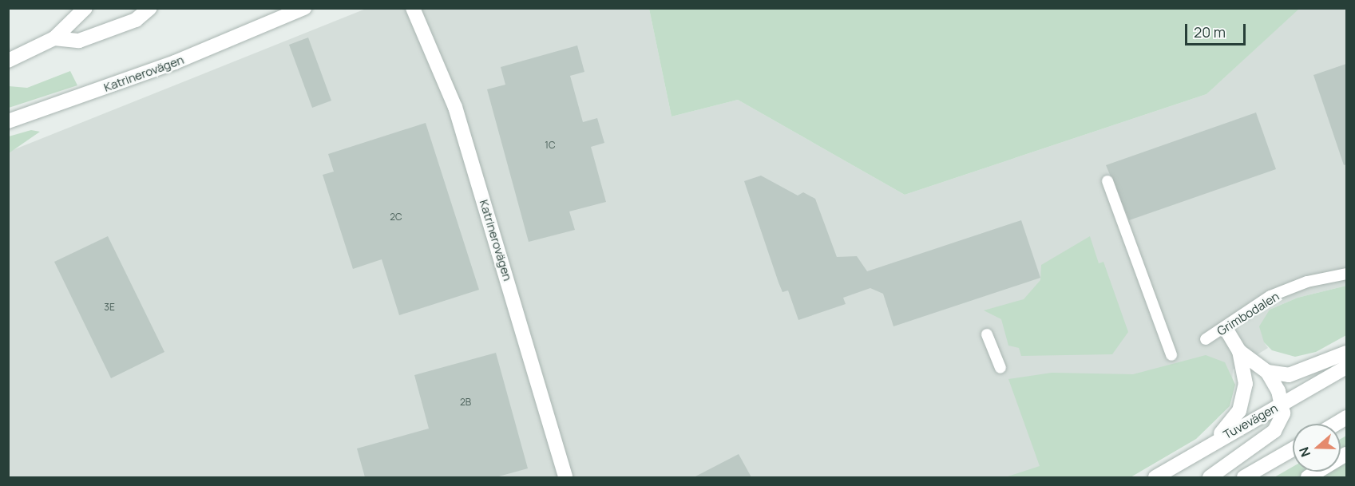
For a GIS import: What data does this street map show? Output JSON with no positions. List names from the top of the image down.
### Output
{
  "streets": {
    "street": ["Katrinerovägen", "Tuvevägen"],
    "lane": ["Grimbodalen"]
  },
  "house_numbers": [
    "1C",
    "2C",
    "3E",
    "2B"
  ],
  "scale_bar": "20 m",
  "north": "left"
}
